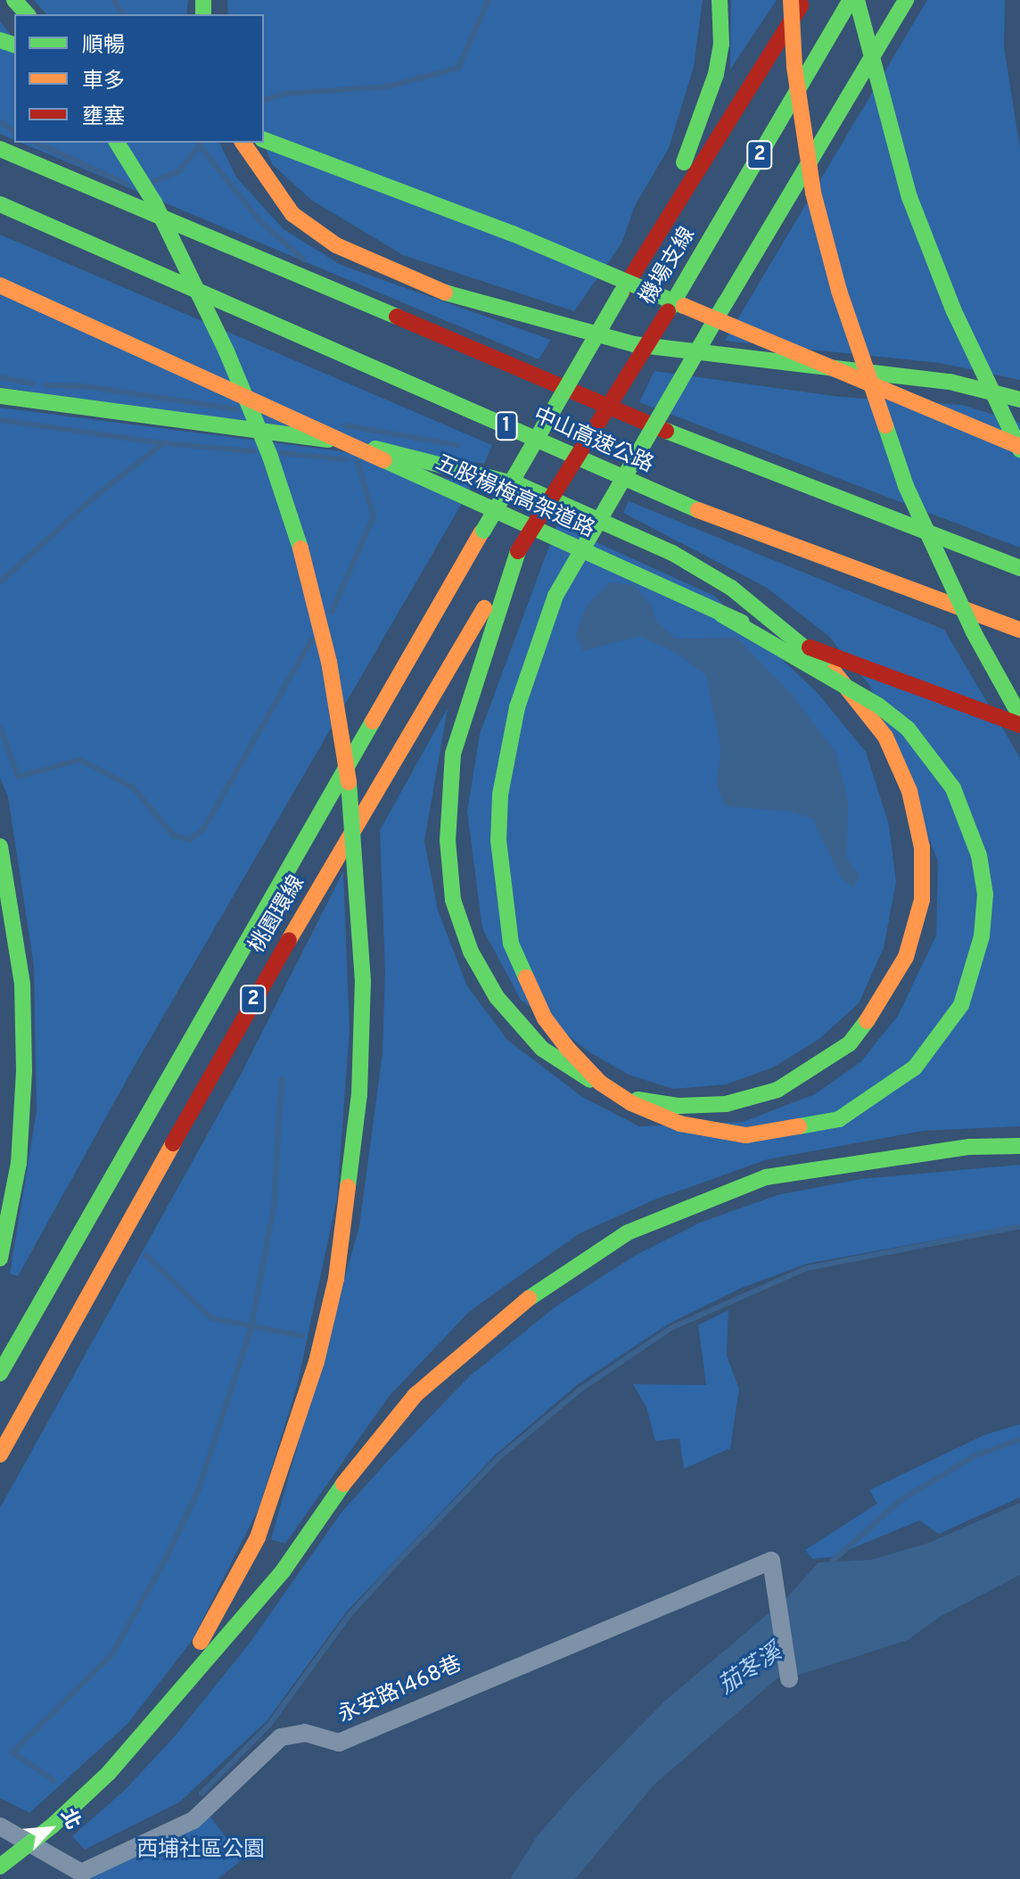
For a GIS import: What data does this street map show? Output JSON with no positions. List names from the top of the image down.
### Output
{
  "streets": {
    "highway": [
      "2",
      "機場支線",
      "1",
      "中山高速公路",
      "五股楊梅高架道路",
      "桃園環線"
    ],
    "street": ["永安路1468巷"]
  },
  "crossings": [
    ["機場支線", "桃園環線"]
  ],
  "water": ["茄苳溪"],
  "parks": ["西埔社區公園"],
  "legend": ["順暢", "車多", "壅塞"],
  "north": "top right"
}
